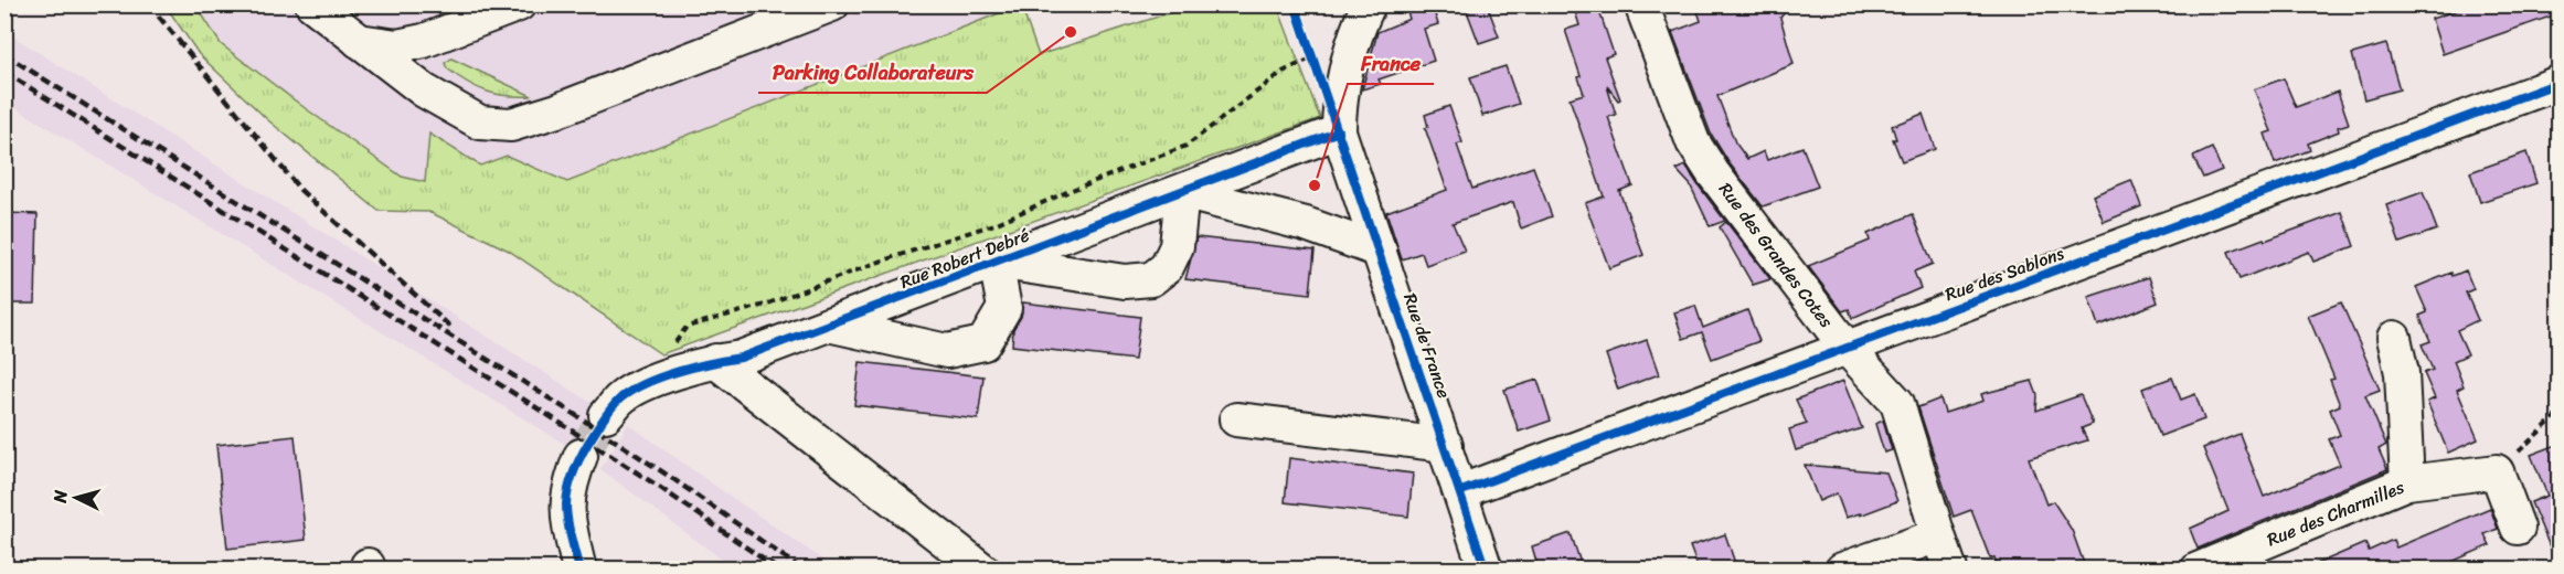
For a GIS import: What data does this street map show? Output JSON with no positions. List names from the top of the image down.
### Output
{
  "streets": {
    "street": [
      "Rue des Grandes Cotes",
      "Rue Robert Debré",
      "Rue des Sablons",
      "Rue de France",
      "Rue des Charmilles"
    ]
  },
  "crossings": [
    ["Rue des Grandes Cotes", "Rue des Sablons"],
    ["Rue Robert Debré", "Rue de France"],
    ["Rue des Sablons", "Rue de France"]
  ],
  "places": ["Parking Collaborateurs", "France"],
  "north": "left"
}
